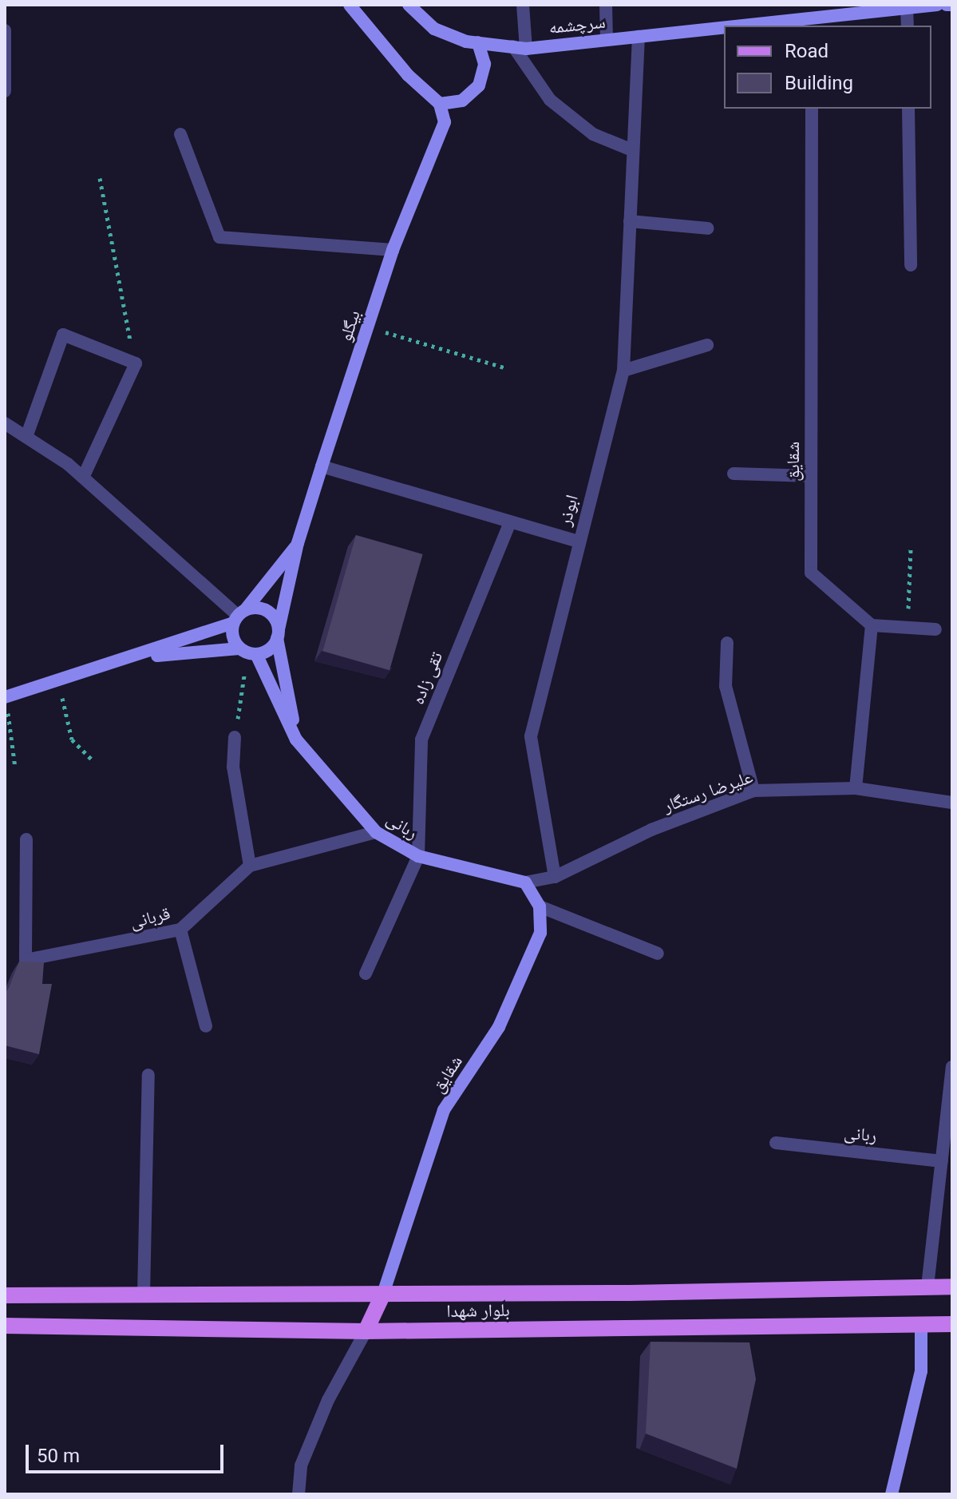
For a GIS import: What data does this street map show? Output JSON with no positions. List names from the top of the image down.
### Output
{
  "streets": {
    "main road": [
      "سرچشمه",
      "بیگلو",
      "شقایق",
      "ربانی",
      "بلوار شهدا"
    ],
    "street": [
      "ابوذر",
      "تقی زاده",
      "علیرضا رستگار",
      "قربانی"
    ]
  },
  "crossings": [
    ["سرچشمه", "ابوذر"],
    ["بیگلو", "ربانی"],
    ["شقایق", "بلوار شهدا"],
    ["ابوذر", "علیرضا رستگار"],
    ["تقی زاده", "ربانی"],
    ["علیرضا رستگار", "ربانی"],
    ["ربانی", "قربانی"]
  ],
  "legend": ["Road", "Building"],
  "scale_bar": "50 m"
}
